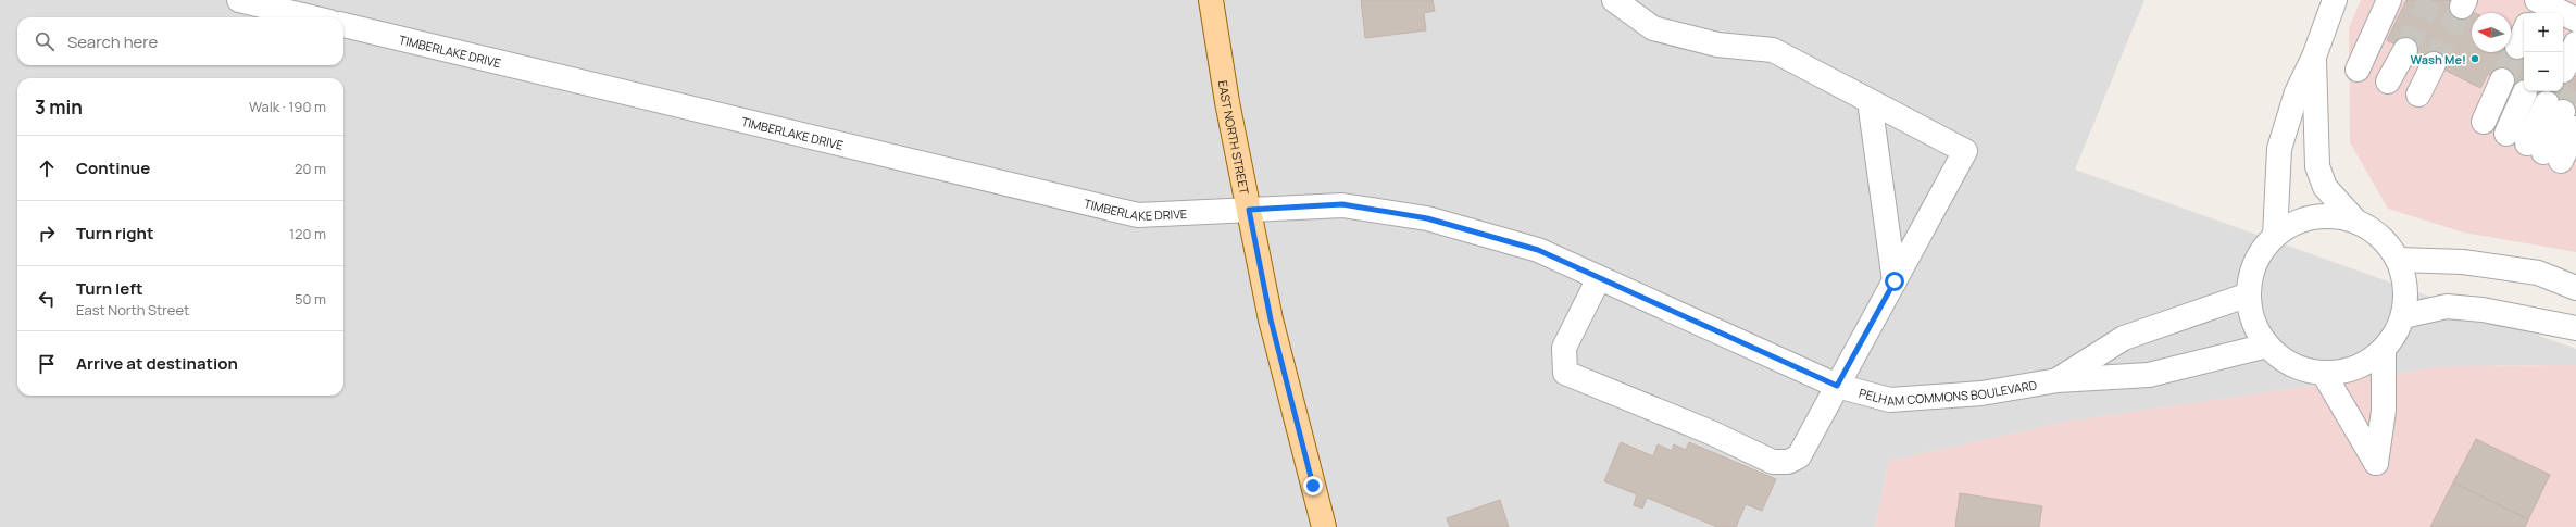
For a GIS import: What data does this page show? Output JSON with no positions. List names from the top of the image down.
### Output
{
  "streets": {
    "main road": ["EAST NORTH STREET"],
    "street": ["TIMBERLAKE DRIVE", "PELHAM COMMONS BOULEVARD"]
  },
  "crossings": [
    ["TIMBERLAKE DRIVE", "EAST NORTH STREET"],
    ["TIMBERLAKE DRIVE", "PELHAM COMMONS BOULEVARD"],
    ["EAST NORTH STREET", "PELHAM COMMONS BOULEVARD"]
  ],
  "places": ["Wash Me!"],
  "north": "left",
  "page": {
    "map_buttons": ["+", "−"],
    "search": "Search here",
    "heading": ["3 min", "Walk · 190 m"],
    "list": [
      ["Continue", "20 m"],
      ["Turn right", "120 m"],
      ["Turn left", "East North Street", "50 m"],
      "Arrive at destination"
    ]
  }
}
